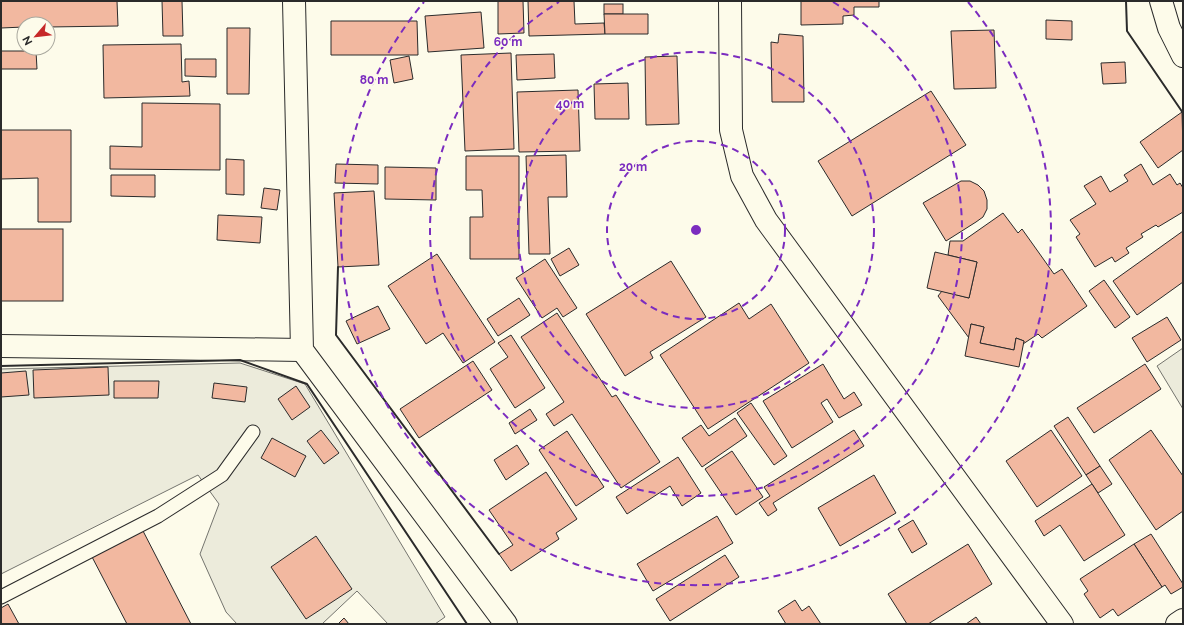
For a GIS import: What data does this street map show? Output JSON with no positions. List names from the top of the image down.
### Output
{
  "north": "bottom left",
  "rings": [
    "60 m",
    "80 m",
    "40 m",
    "20 m"
  ]
}
